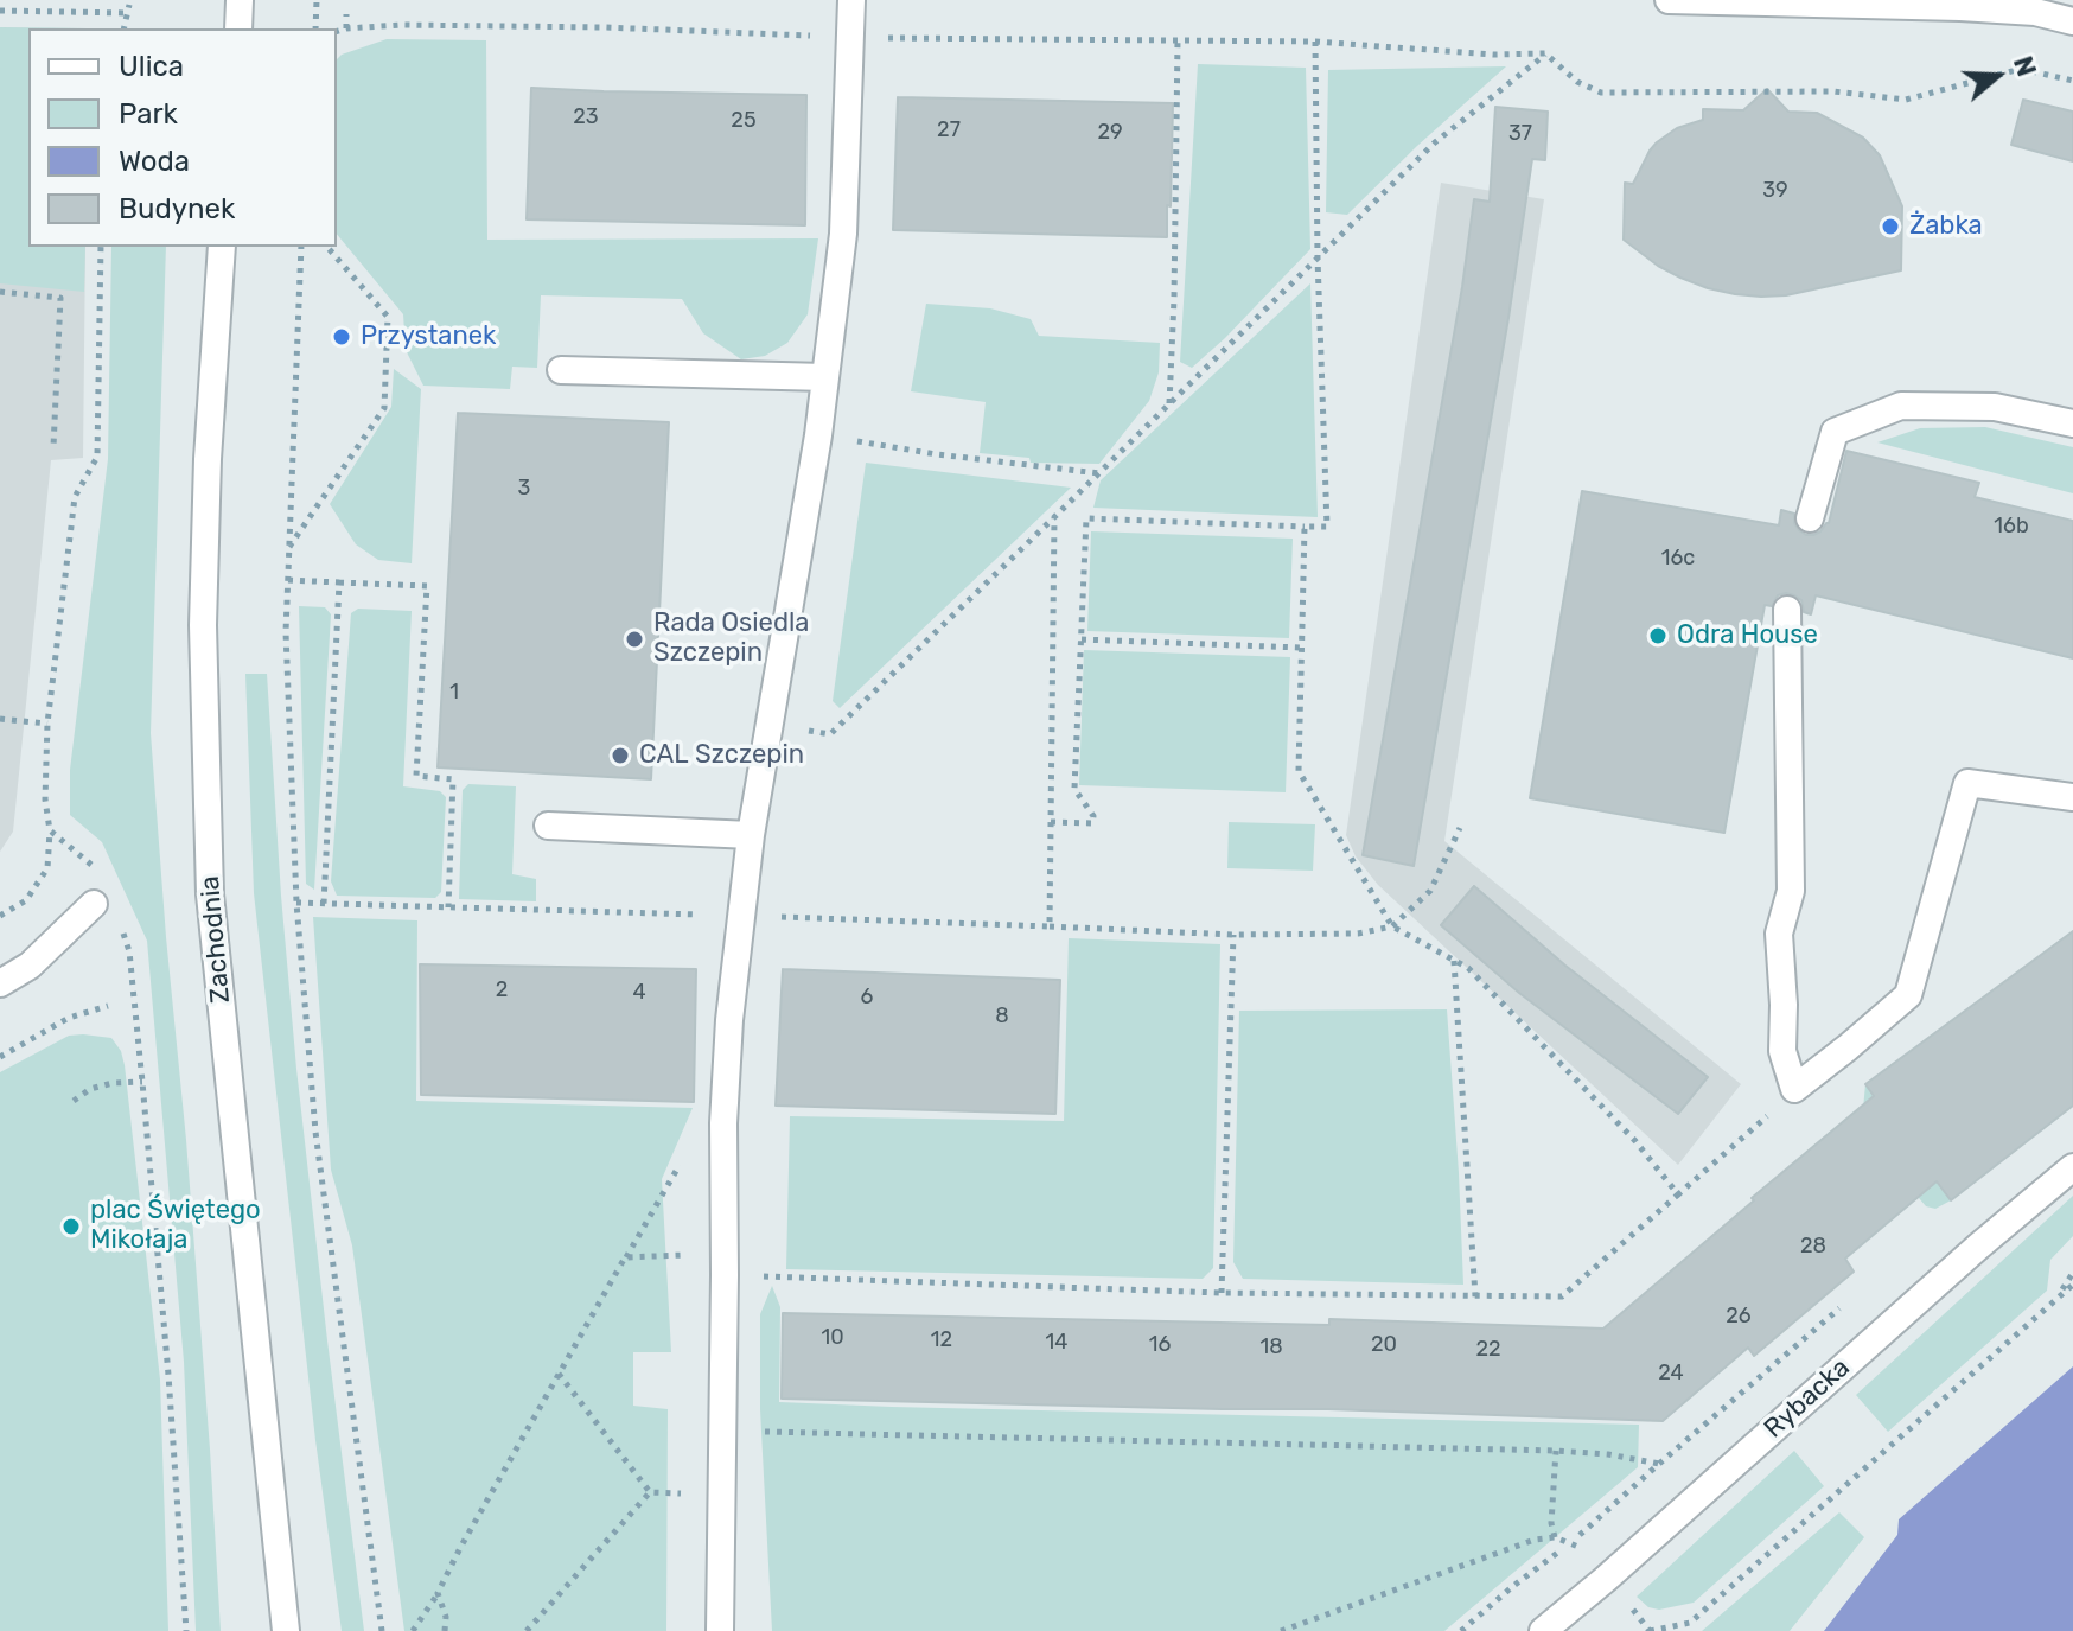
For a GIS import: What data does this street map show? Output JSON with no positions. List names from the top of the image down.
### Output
{
  "streets": {
    "street": ["Zachodnia", "Rybacka"]
  },
  "places": [
    "Żabka",
    "Przystanek",
    "Odra House",
    "Rada Osiedla Szczepin",
    "CAL Szczepin",
    "plac Świętego Mikołaja"
  ],
  "house_numbers": [
    "23",
    "25",
    "27",
    "29",
    "37",
    "39",
    "3",
    "16b",
    "16c",
    "1",
    "2",
    "4",
    "6",
    "8",
    "28",
    "26",
    "10",
    "12",
    "14",
    "16",
    "20",
    "18",
    "22",
    "24"
  ],
  "legend": [
    "Ulica",
    "Park",
    "Woda",
    "Budynek"
  ],
  "north": "right"
}
